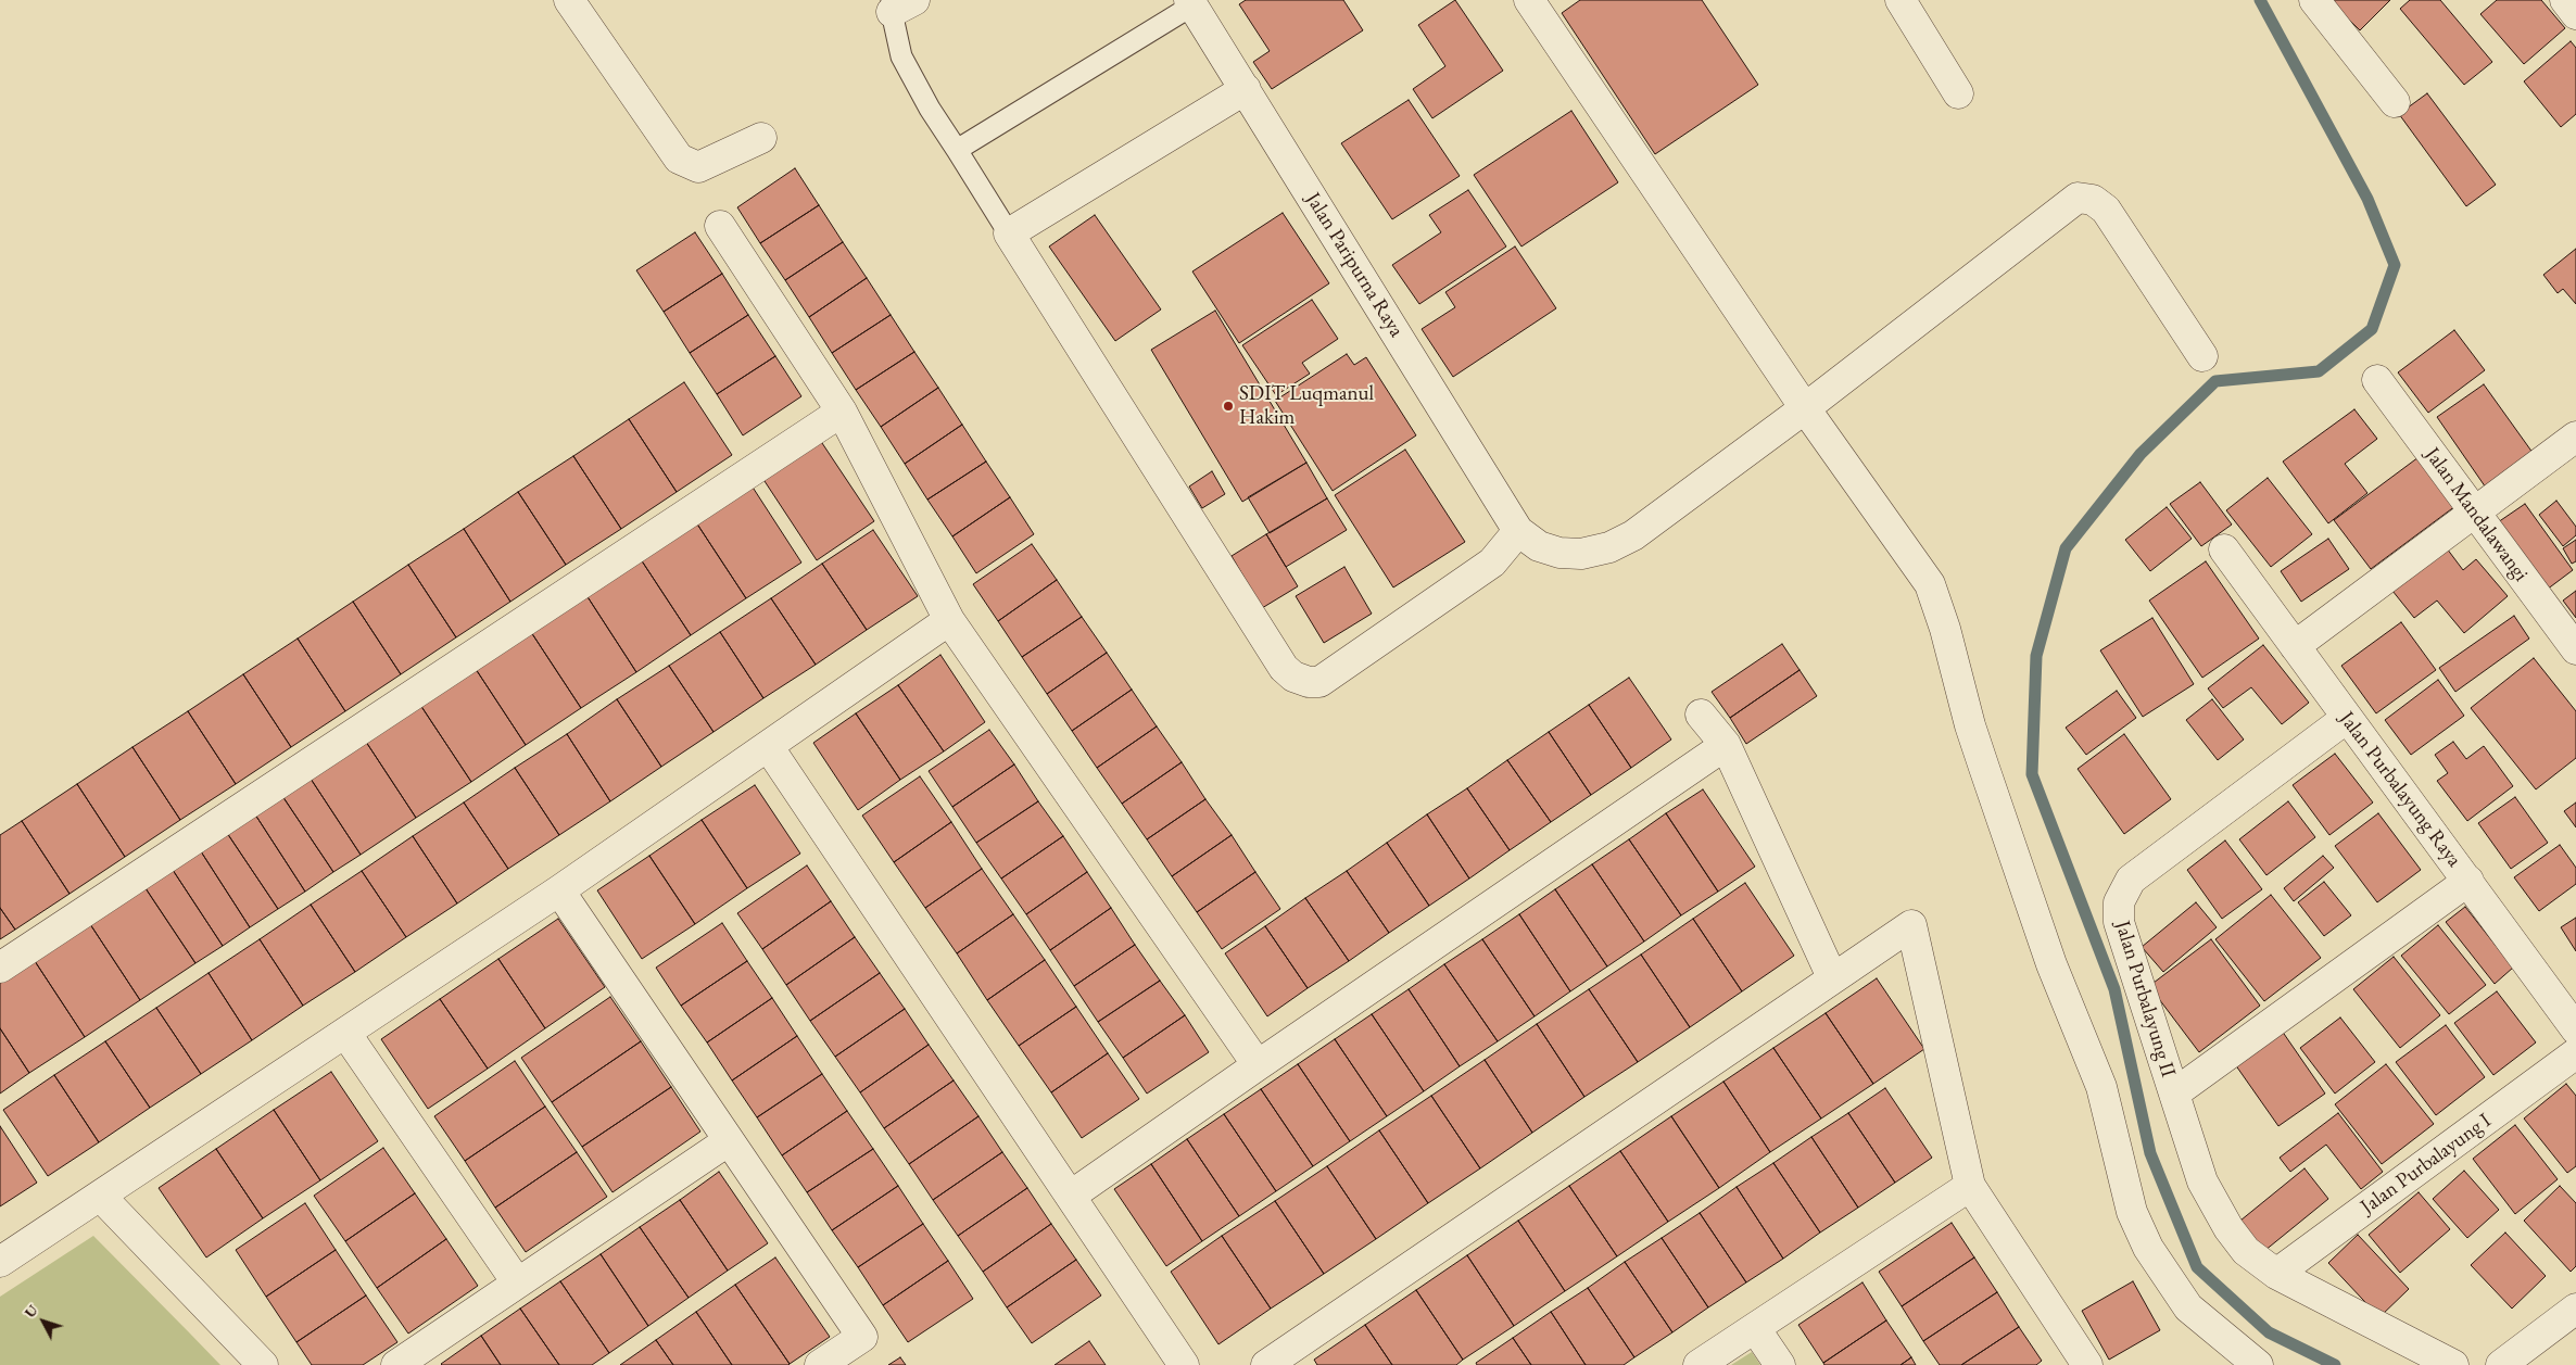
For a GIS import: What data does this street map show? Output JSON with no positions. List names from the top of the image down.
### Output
{
  "streets": {
    "street": [
      "Jalan Paripurna Raya",
      "Jalan Mandalawangi",
      "Jalan Purbalayung Raya",
      "Jalan Purbalayung II",
      "Jalan Purbalayung I"
    ]
  },
  "crossings": [
    ["Jalan Purbalayung Raya", "Jalan Purbalayung II"]
  ],
  "places": ["SDIT Luqmanul Hakim"],
  "north": "top left"
}
